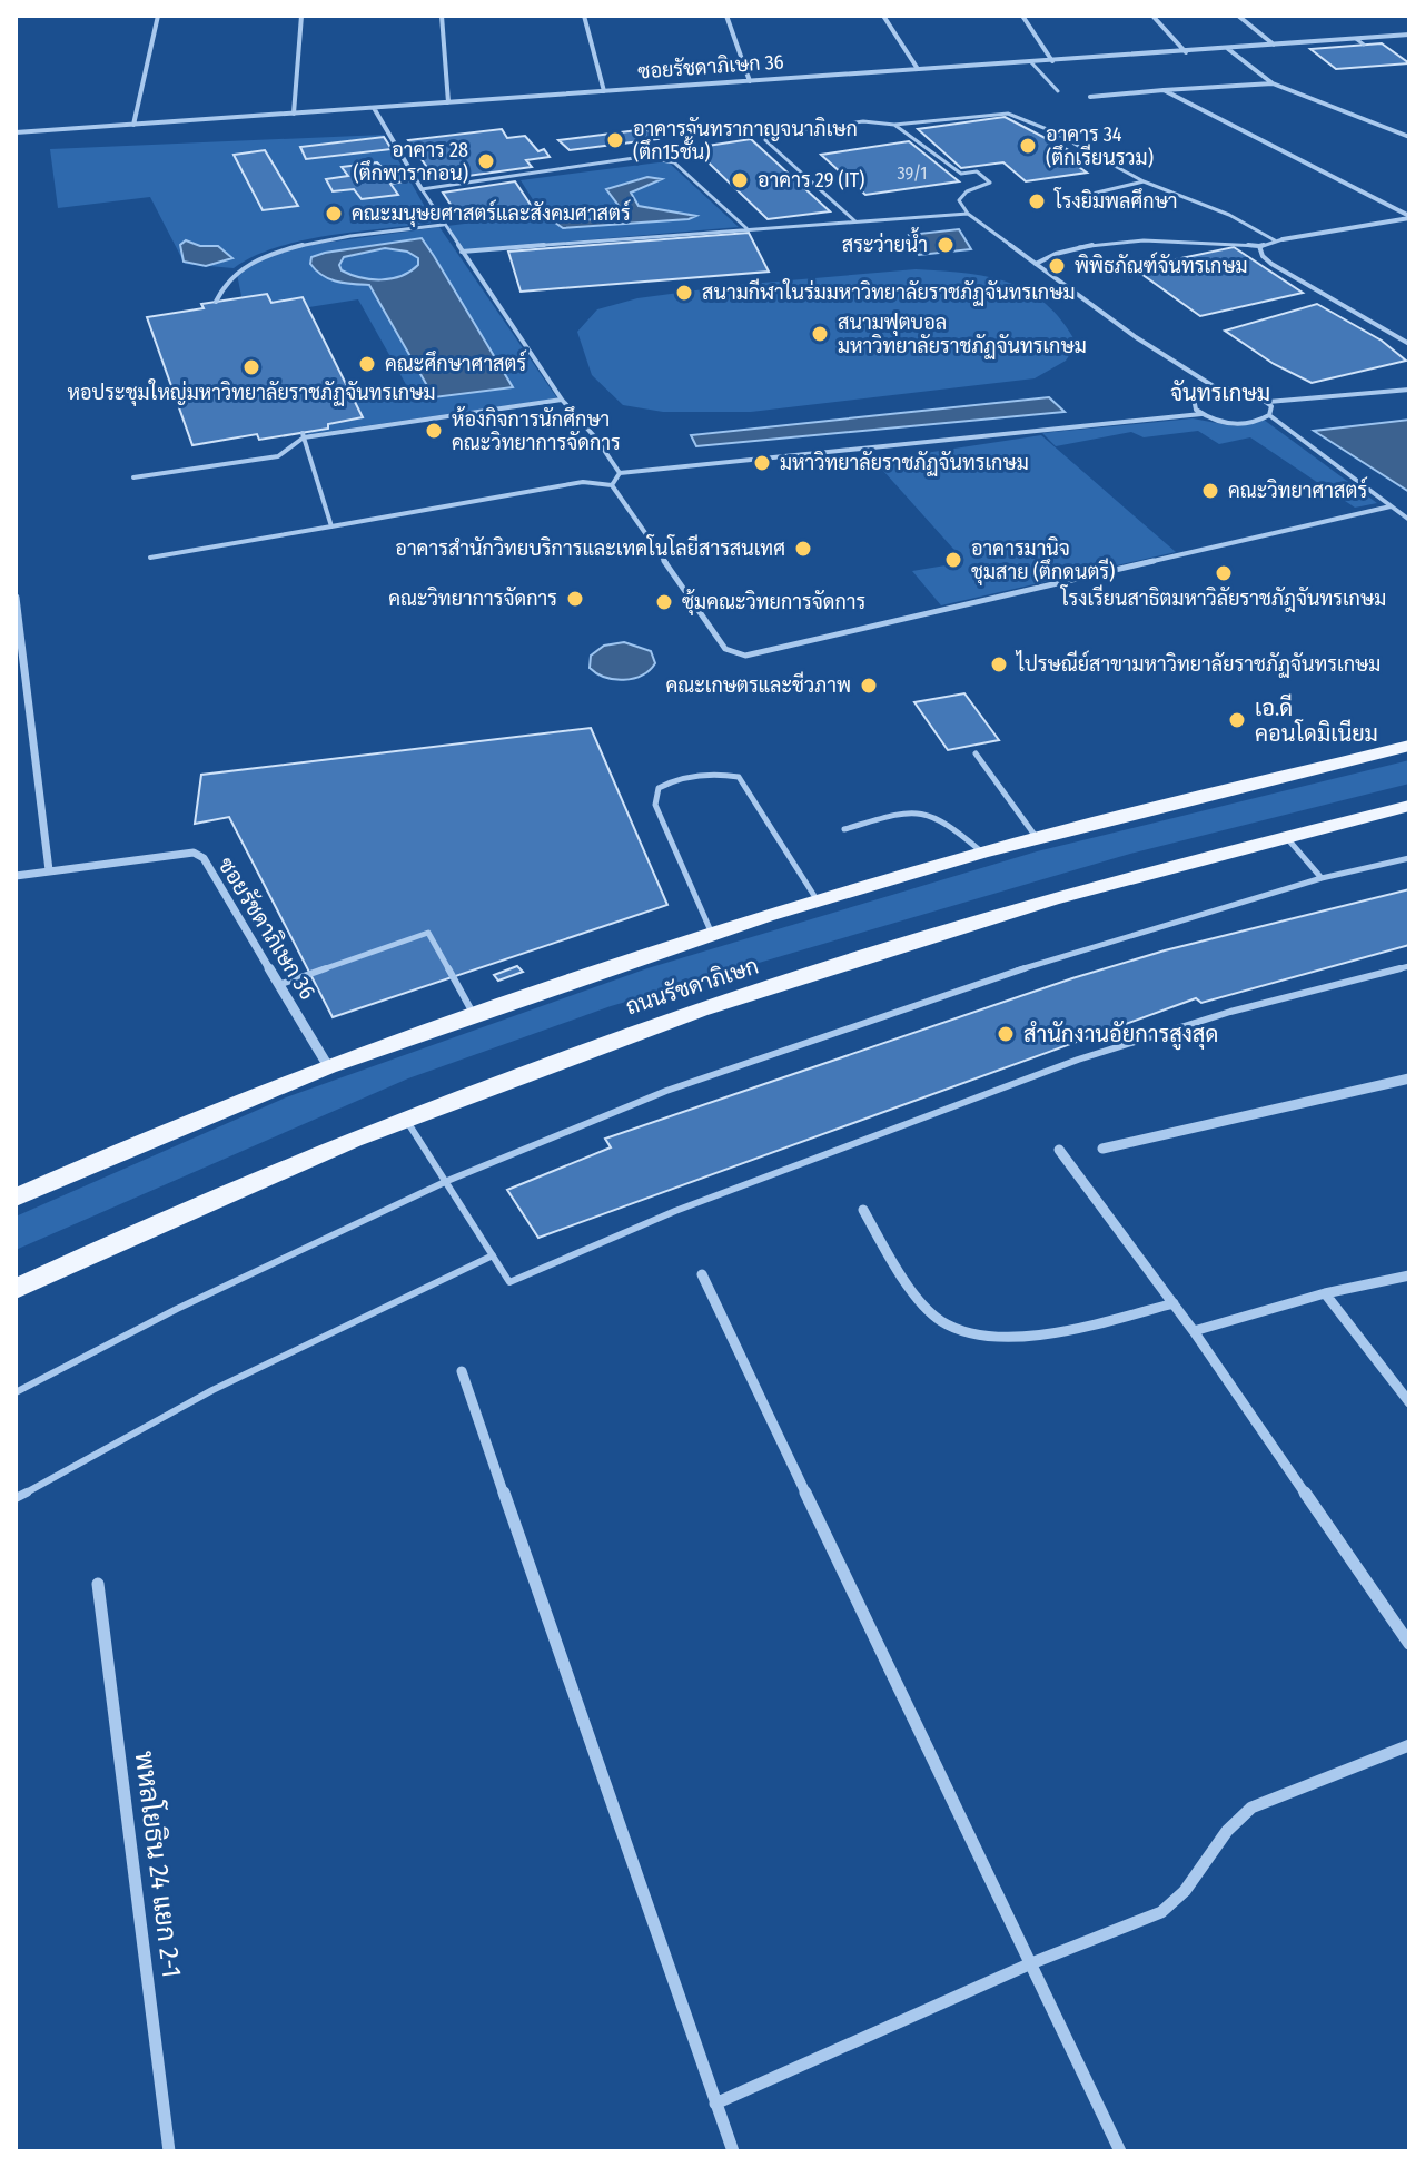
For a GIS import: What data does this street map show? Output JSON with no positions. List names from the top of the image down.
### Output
{
  "streets": {
    "main road": ["ถนนรัชดาภิเษก"],
    "street": ["ซอยรัชดาภิเษก 36", "พหลโยธิน 24 แยก 2-1"]
  },
  "crossings": [
    ["ซอยรัชดาภิเษก 36", "ถนนรัชดาภิเษก"]
  ],
  "districts": ["จันทรเกษม"],
  "places": [
    "อาคารจันทรากาญจนาภิเษก (ตึก15ชั้น)",
    "อาคาร 34 (ตึกเรียนรวม)",
    "อาคาร 28 (ตึกพารากอน)",
    "อาคาร 29 (IT)",
    "โรงยิมพลศึกษา",
    "คณะมนุษยศาสตร์และสังคมศาสตร์",
    "สระว่ายน้ำ",
    "พิพิธภัณฑ์จันทรเกษม",
    "สนามกีฬาในร่มมหาวิทยาลัยราชภัฏจันทรเกษม",
    "สนามฟุตบอล มหาวิทยาลัยราชภัฏจันทรเกษม",
    "คณะศึกษาศาสตร์",
    "หอประชุมใหญ่มหาวิทยาลัยราชภัฏจันทรเกษม",
    "ห้องกิจการนักศึกษา คณะวิทยาการจัดการ",
    "มหาวิทยาลัยราชภัฏจันทรเกษม",
    "คณะวิทยาศาสตร์",
    "อาคารสำนักวิทยบริการและเทคโนโลยีสารสนเทศ",
    "อาคารมานิจ ชุมสาย (ตึกดนตรี)",
    "โรงเรียนสาธิตมหาวิลัยราชภัฎจันทรเกษม",
    "คณะวิทยาการจัดการ",
    "ซุ้มคณะวิทยการจัดการ",
    "ไปรษณีย์สาขามหาวิทยาลัยราชภัฏจันทรเกษม",
    "คณะเกษตรและชีวภาพ",
    "เอ.ดี คอนโดมิเนียม",
    "สำนักงานอัยการสูงสุด"
  ],
  "house_numbers": ["39/1"]
}
